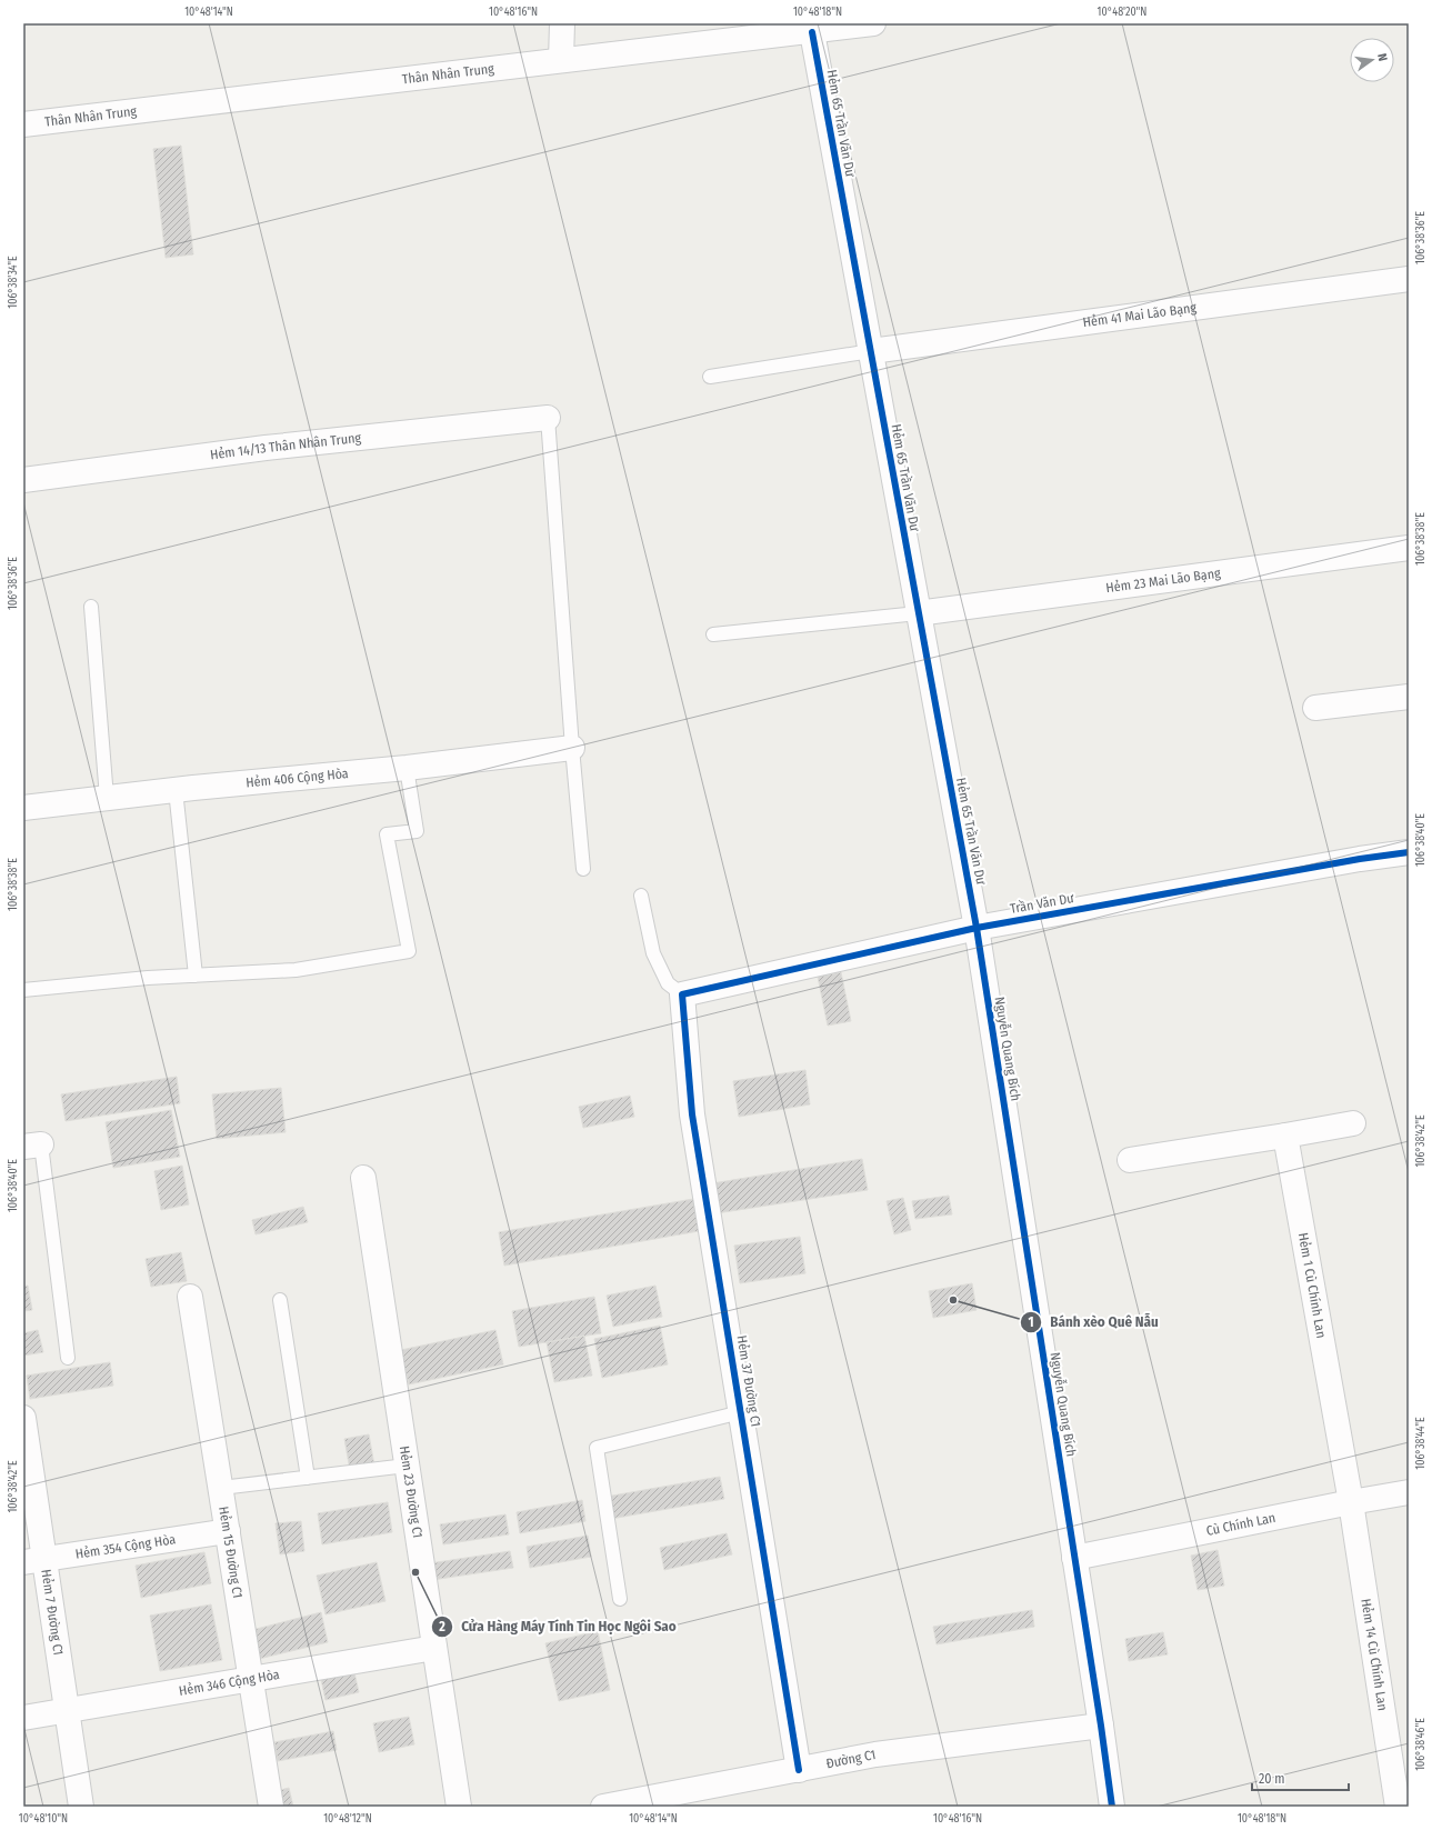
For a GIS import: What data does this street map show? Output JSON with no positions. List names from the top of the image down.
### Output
{
  "streets": {
    "street": [
      "Thân Nhân Trung",
      "Hẻm 65 Trần Văn Dư",
      "Hẻm 41 Mai Lão Bạng",
      "Hẻm 14/13 Thân Nhân Trung",
      "Hẻm 23 Mai Lão Bạng",
      "Hẻm 406 Cộng Hòa",
      "Trần Văn Dư",
      "Nguyễn Quang Bích",
      "Hẻm 1 Cù Chính Lan",
      "Hẻm 37 Đường C1",
      "Hẻm 23 Đường C1",
      "Cù Chính Lan",
      "Hẻm 354 Cộng Hòa",
      "Hẻm 15 Đường C1",
      "Hẻm 7 Đường C1",
      "Hẻm 14 Cù Chính Lan",
      "Hẻm 346 Cộng Hòa",
      "Đường C1"
    ]
  },
  "crossings": [
    ["Thân Nhân Trung", "Hẻm 65 Trần Văn Dư"],
    ["Hẻm 65 Trần Văn Dư", "Hẻm 41 Mai Lão Bạng"],
    ["Hẻm 65 Trần Văn Dư", "Hẻm 23 Mai Lão Bạng"],
    ["Hẻm 65 Trần Văn Dư", "Trần Văn Dư"],
    ["Hẻm 65 Trần Văn Dư", "Nguyễn Quang Bích"],
    ["Trần Văn Dư", "Nguyễn Quang Bích"],
    ["Trần Văn Dư", "Hẻm 37 Đường C1"],
    ["Nguyễn Quang Bích", "Cù Chính Lan"],
    ["Nguyễn Quang Bích", "Đường C1"],
    ["Hẻm 1 Cù Chính Lan", "Cù Chính Lan"],
    ["Hẻm 1 Cù Chính Lan", "Hẻm 14 Cù Chính Lan"],
    ["Hẻm 37 Đường C1", "Đường C1"],
    ["Hẻm 23 Đường C1", "Hẻm 346 Cộng Hòa"],
    ["Cù Chính Lan", "Hẻm 14 Cù Chính Lan"],
    ["Hẻm 354 Cộng Hòa", "Hẻm 15 Đường C1"],
    ["Hẻm 354 Cộng Hòa", "Hẻm 7 Đường C1"],
    ["Hẻm 15 Đường C1", "Hẻm 346 Cộng Hòa"],
    ["Hẻm 7 Đường C1", "Hẻm 346 Cộng Hòa"]
  ],
  "places": ["Bánh xèo Quê Nẫu", "Cửa Hàng Máy Tính Tin Học Ngôi Sao"],
  "scale_bar": "20 m",
  "north": "right",
  "coordinates": [
    "10°48'14\"N",
    "10°48'16\"N",
    "10°48'18\"N",
    "10°48'20\"N",
    "106°38'36\"E",
    "106°38'34\"E",
    "106°38'38\"E",
    "106°38'40\"E",
    "106°38'42\"E",
    "106°38'44\"E",
    "106°38'46\"E",
    "10°48'10\"N",
    "10°48'12\"N"
  ]
}
